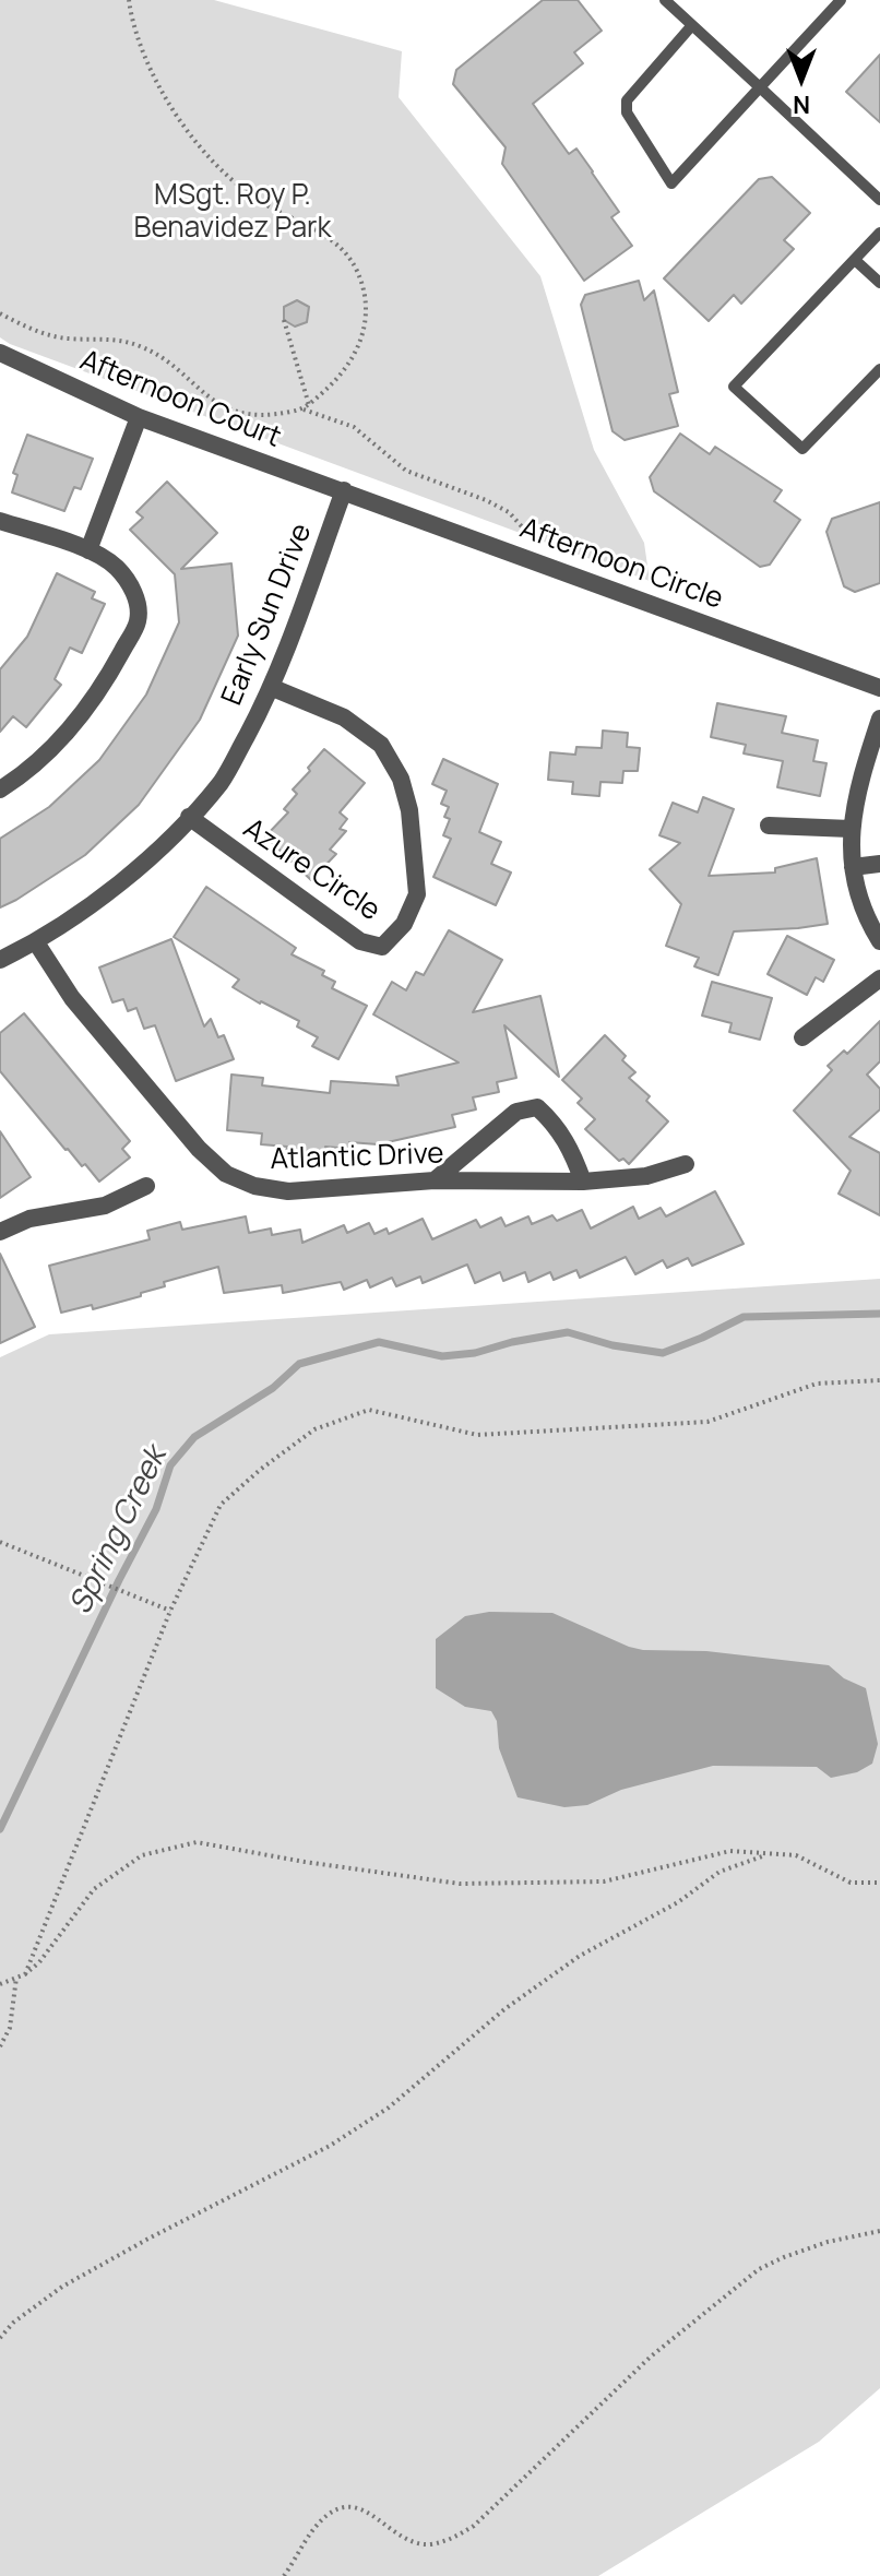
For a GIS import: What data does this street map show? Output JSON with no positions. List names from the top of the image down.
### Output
{
  "streets": {
    "street": [
      "Afternoon Court",
      "Afternoon Circle",
      "Early Sun Drive",
      "Azure Circle",
      "Atlantic Drive"
    ]
  },
  "crossings": [
    ["Afternoon Court", "Afternoon Circle"],
    ["Afternoon Court", "Early Sun Drive"],
    ["Afternoon Circle", "Early Sun Drive"],
    ["Early Sun Drive", "Azure Circle"],
    ["Early Sun Drive", "Atlantic Drive"]
  ],
  "water": ["Spring Creek"],
  "parks": ["MSgt. Roy P. Benavidez Park"],
  "north": "bottom"
}
